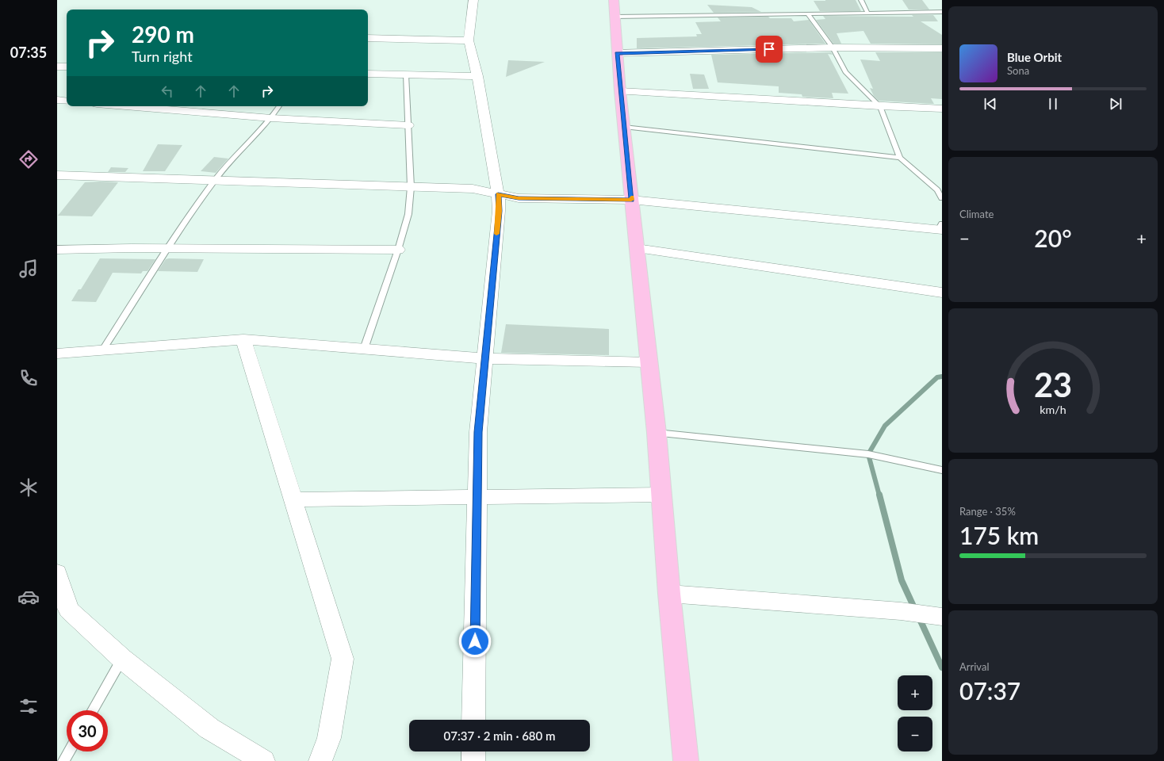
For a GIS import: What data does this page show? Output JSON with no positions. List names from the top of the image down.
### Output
{
  "page": {
    "tabs": "07:35",
    "turn": ["290 m", "Turn right"],
    "song": ["Blue Orbit", "Sona"],
    "tile": [
      "Climate",
      ["Range · 35%", "175 km"],
      ["Arrival", "07:37"]
    ],
    "heat": ["−", "20°", "+"],
    "map_buttons": ["+", "−"],
    "limit": "30",
    "trip": "07:37 · 2 min · 680 m",
    "gauge": ["23", "km/h"]
  }
}
